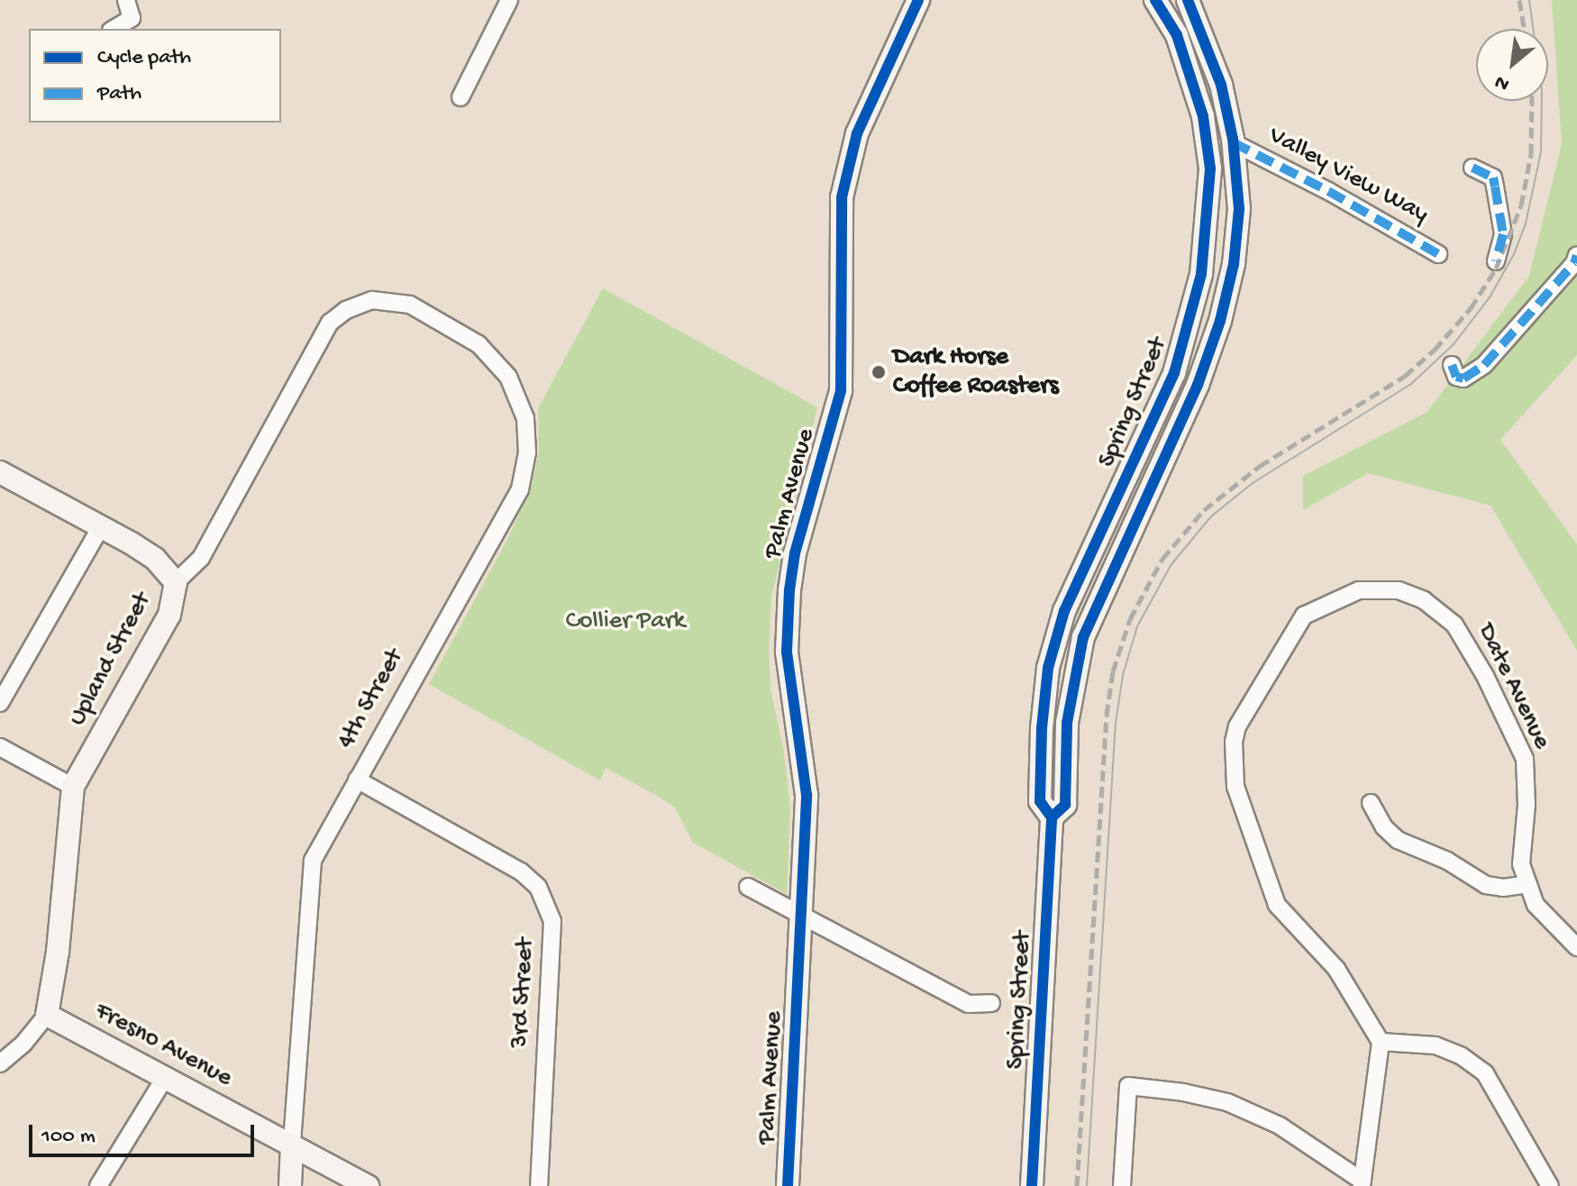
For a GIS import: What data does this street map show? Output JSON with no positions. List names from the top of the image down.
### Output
{
  "streets": {
    "street": [
      "Valley View Way",
      "Spring Street",
      "Palm Avenue",
      "Upland Street",
      "Date Avenue",
      "4th Street",
      "3rd Street",
      "Fresno Avenue"
    ]
  },
  "crossings": [
    ["Valley View Way", "Spring Street"],
    ["Upland Street", "4th Street"],
    ["Upland Street", "Fresno Avenue"],
    ["4th Street", "3rd Street"],
    ["4th Street", "Fresno Avenue"]
  ],
  "parks": ["Collier Park"],
  "places": ["Dark Horse Coffee Roasters"],
  "legend": ["Cycle path", "Path"],
  "scale_bar": "100 m",
  "north": "bottom left"
}
